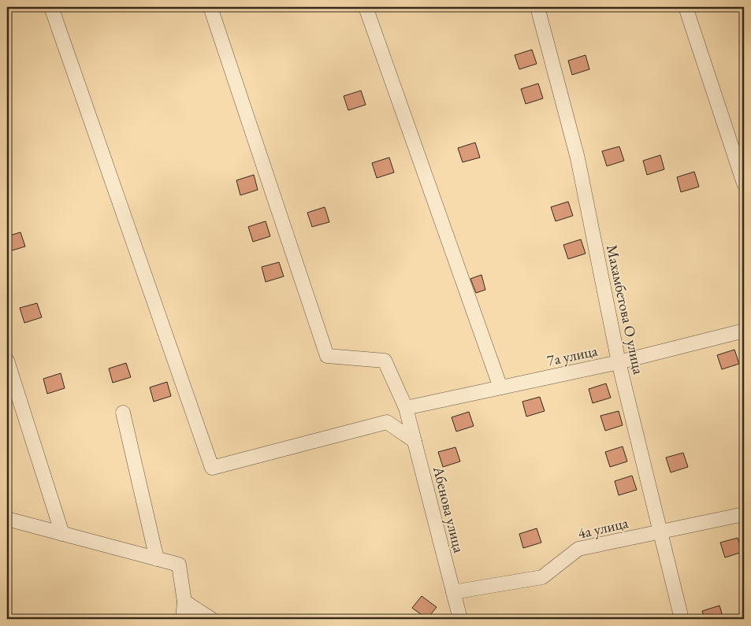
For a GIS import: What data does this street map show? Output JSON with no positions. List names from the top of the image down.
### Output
{
  "streets": {
    "street": [
      "Махамбетова О улица",
      "7а улица",
      "Абенова улица",
      "4а улица"
    ]
  },
  "crossings": [
    ["Махамбетова О улица", "7а улица"],
    ["Махамбетова О улица", "4а улица"],
    ["7а улица", "Абенова улица"],
    ["Абенова улица", "4а улица"]
  ]
}
